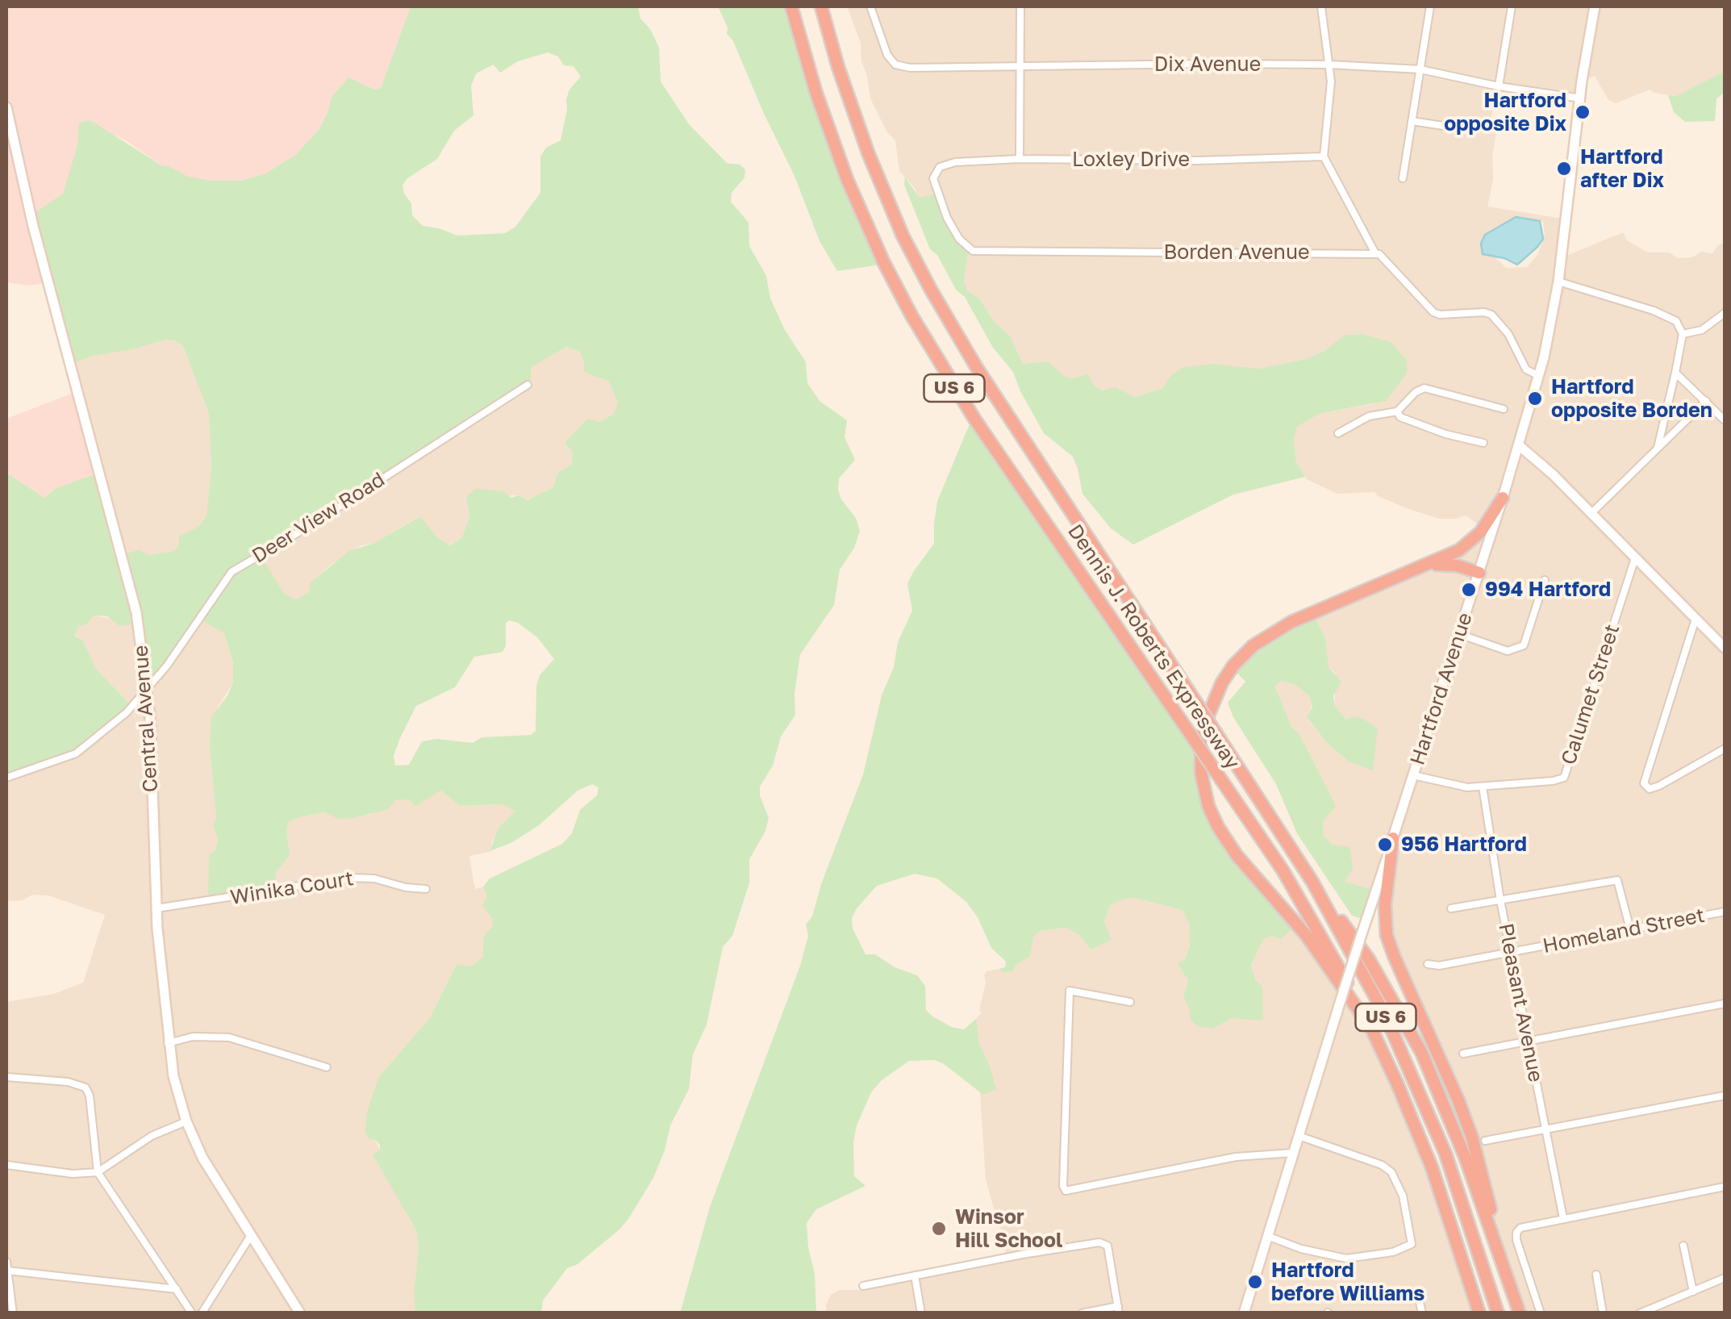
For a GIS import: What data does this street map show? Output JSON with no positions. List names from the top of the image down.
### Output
{
  "streets": {
    "highway": ["US 6", "Dennis J. Roberts Expressway"],
    "main road": ["Hartford Avenue", "Central Avenue"],
    "street": [
      "Dix Avenue",
      "Loxley Drive",
      "Borden Avenue",
      "Deer View Road",
      "Calumet Street",
      "Winika Court",
      "Homeland Street",
      "Pleasant Avenue"
    ]
  },
  "crossings": [
    ["Dix Avenue", "Hartford Avenue"],
    ["Loxley Drive", "Borden Avenue"],
    ["Deer View Road", "Central Avenue"],
    ["Hartford Avenue", "Calumet Street"],
    ["Calumet Street", "Pleasant Avenue"],
    ["Central Avenue", "Winika Court"],
    ["Homeland Street", "Pleasant Avenue"]
  ],
  "places": [
    "Hartford opposite Dix",
    "Hartford after Dix",
    "Hartford opposite Borden",
    "994 Hartford",
    "956 Hartford",
    "Winsor Hill School",
    "Hartford before Williams"
  ]
}
